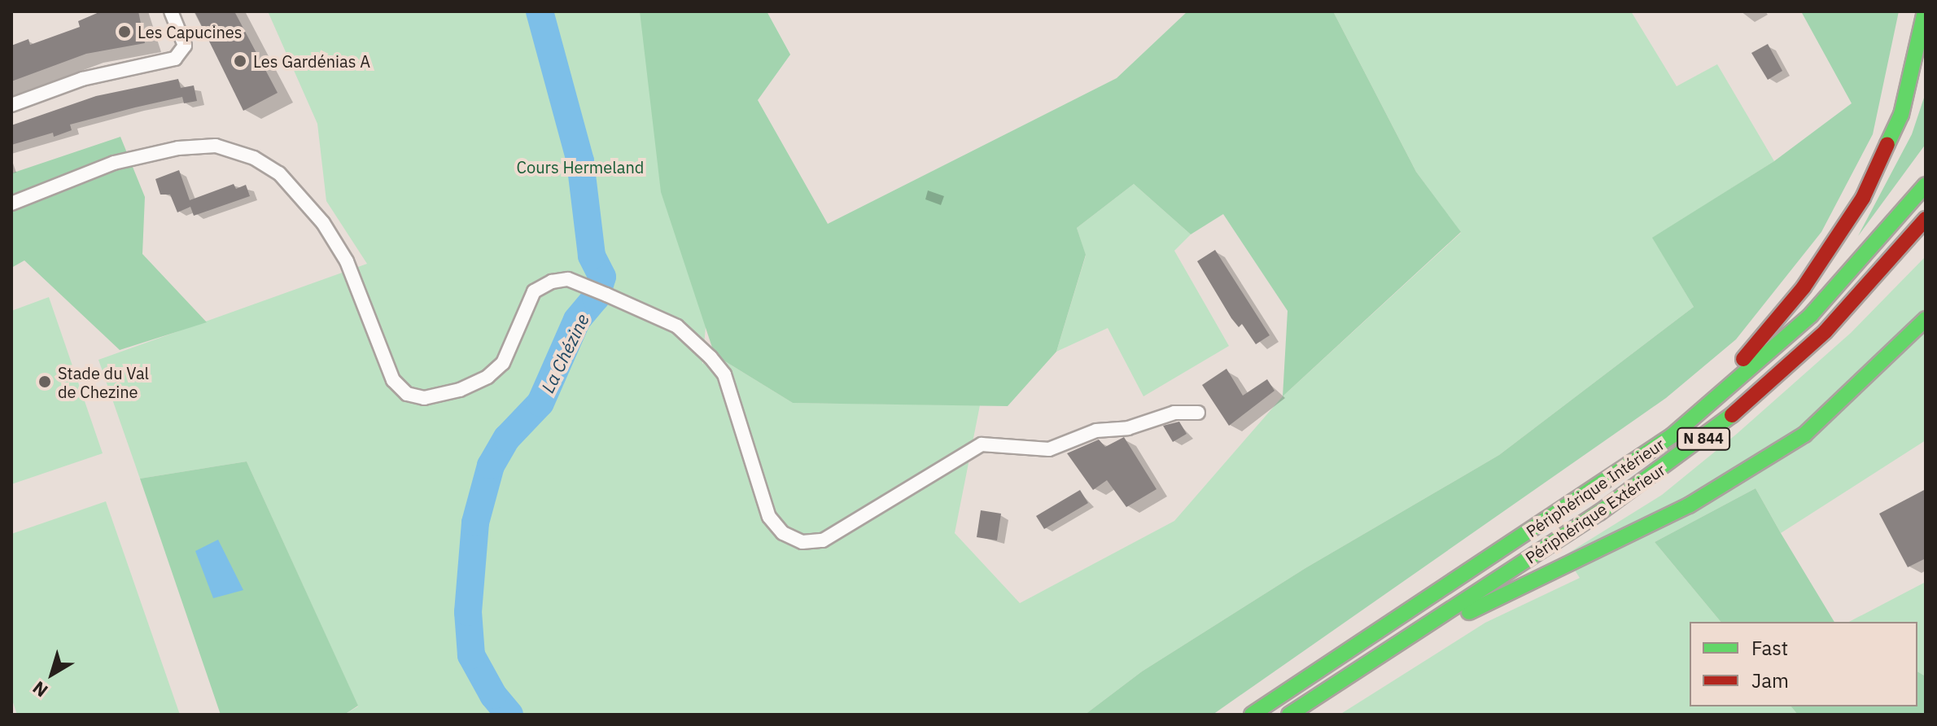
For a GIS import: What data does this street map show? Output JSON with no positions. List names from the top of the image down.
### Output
{
  "streets": {
    "highway": ["N 844", "Périphérique Intérieur", "Périphérique Extérieur"]
  },
  "water": ["La Chézine"],
  "parks": ["Cours Hermeland"],
  "places": ["Les Capucines", "Les Gardénias A", "Stade du Val de Chezine"],
  "legend": ["Fast", "Jam"],
  "north": "bottom left"
}
